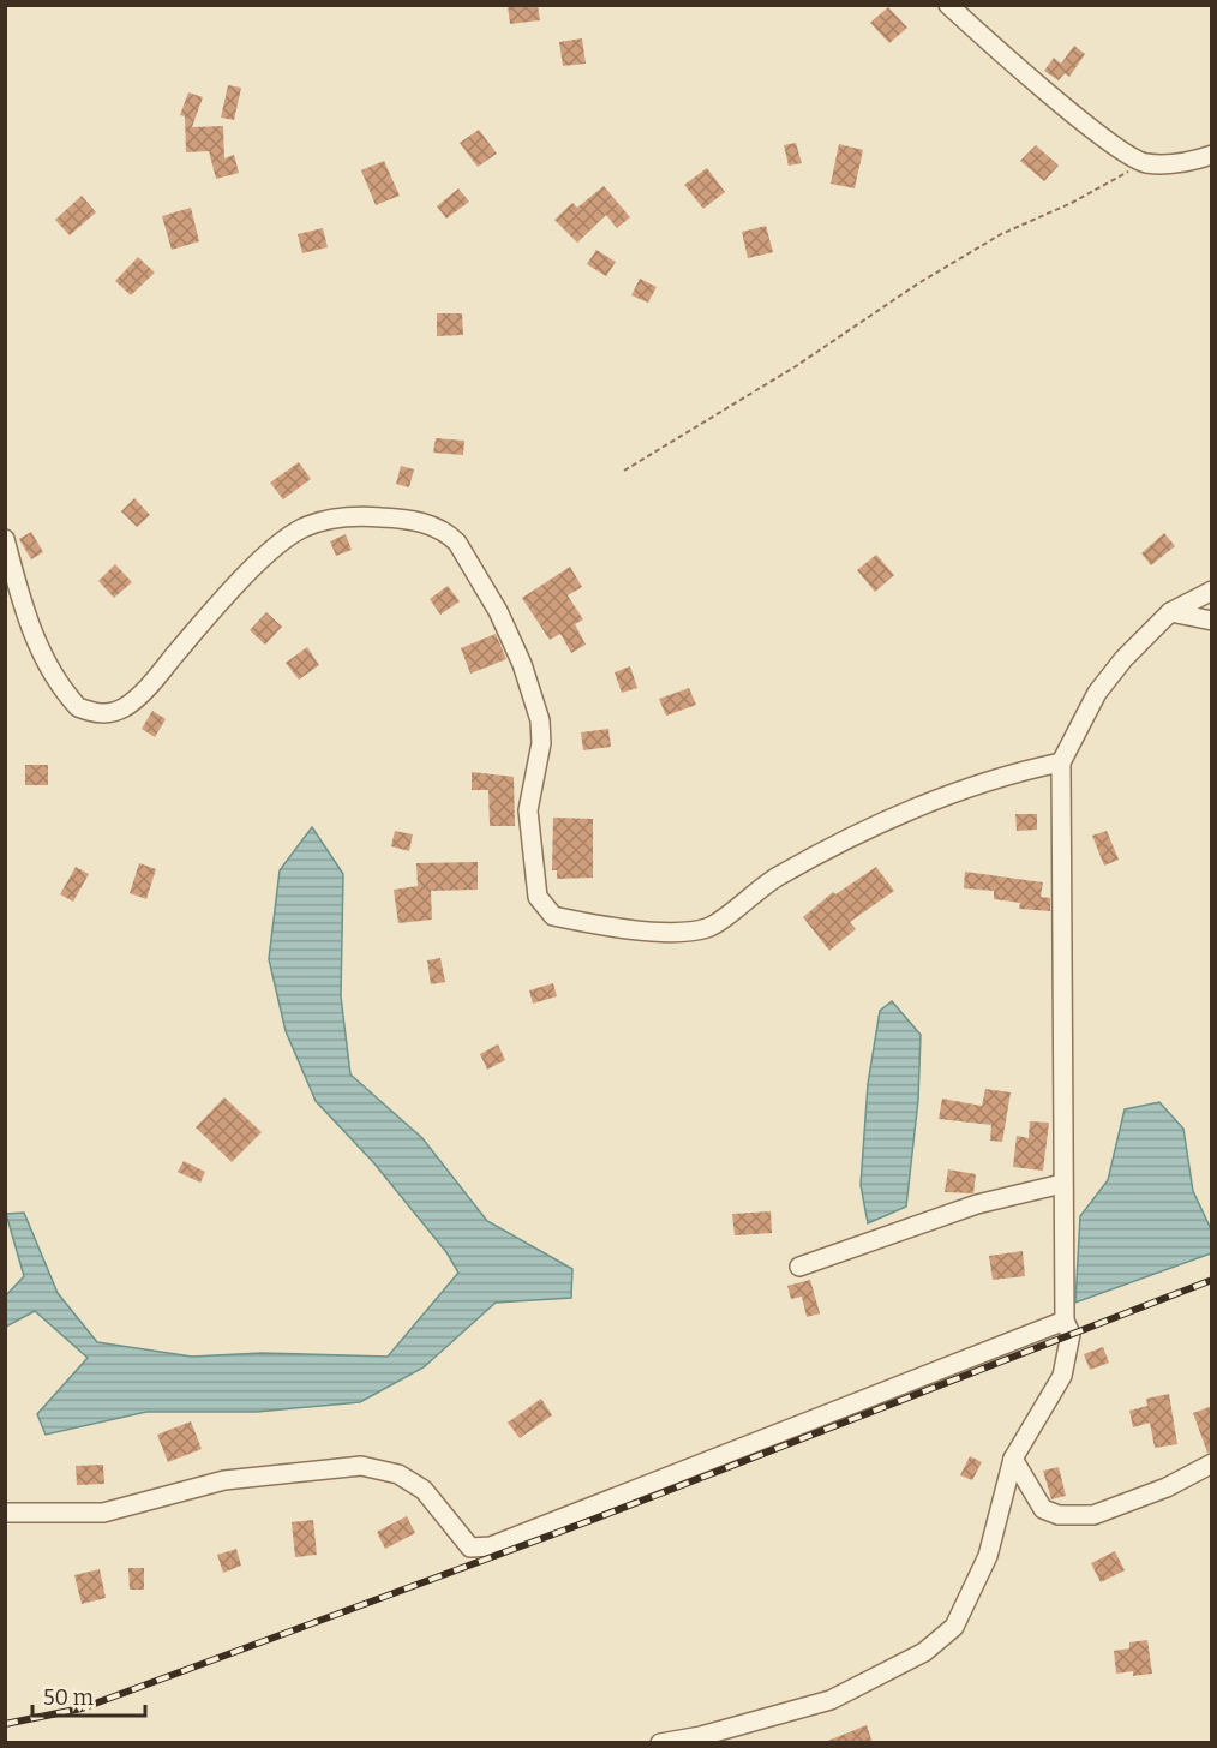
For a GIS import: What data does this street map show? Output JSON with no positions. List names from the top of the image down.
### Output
{
  "scale_bar": "50 m"
}
